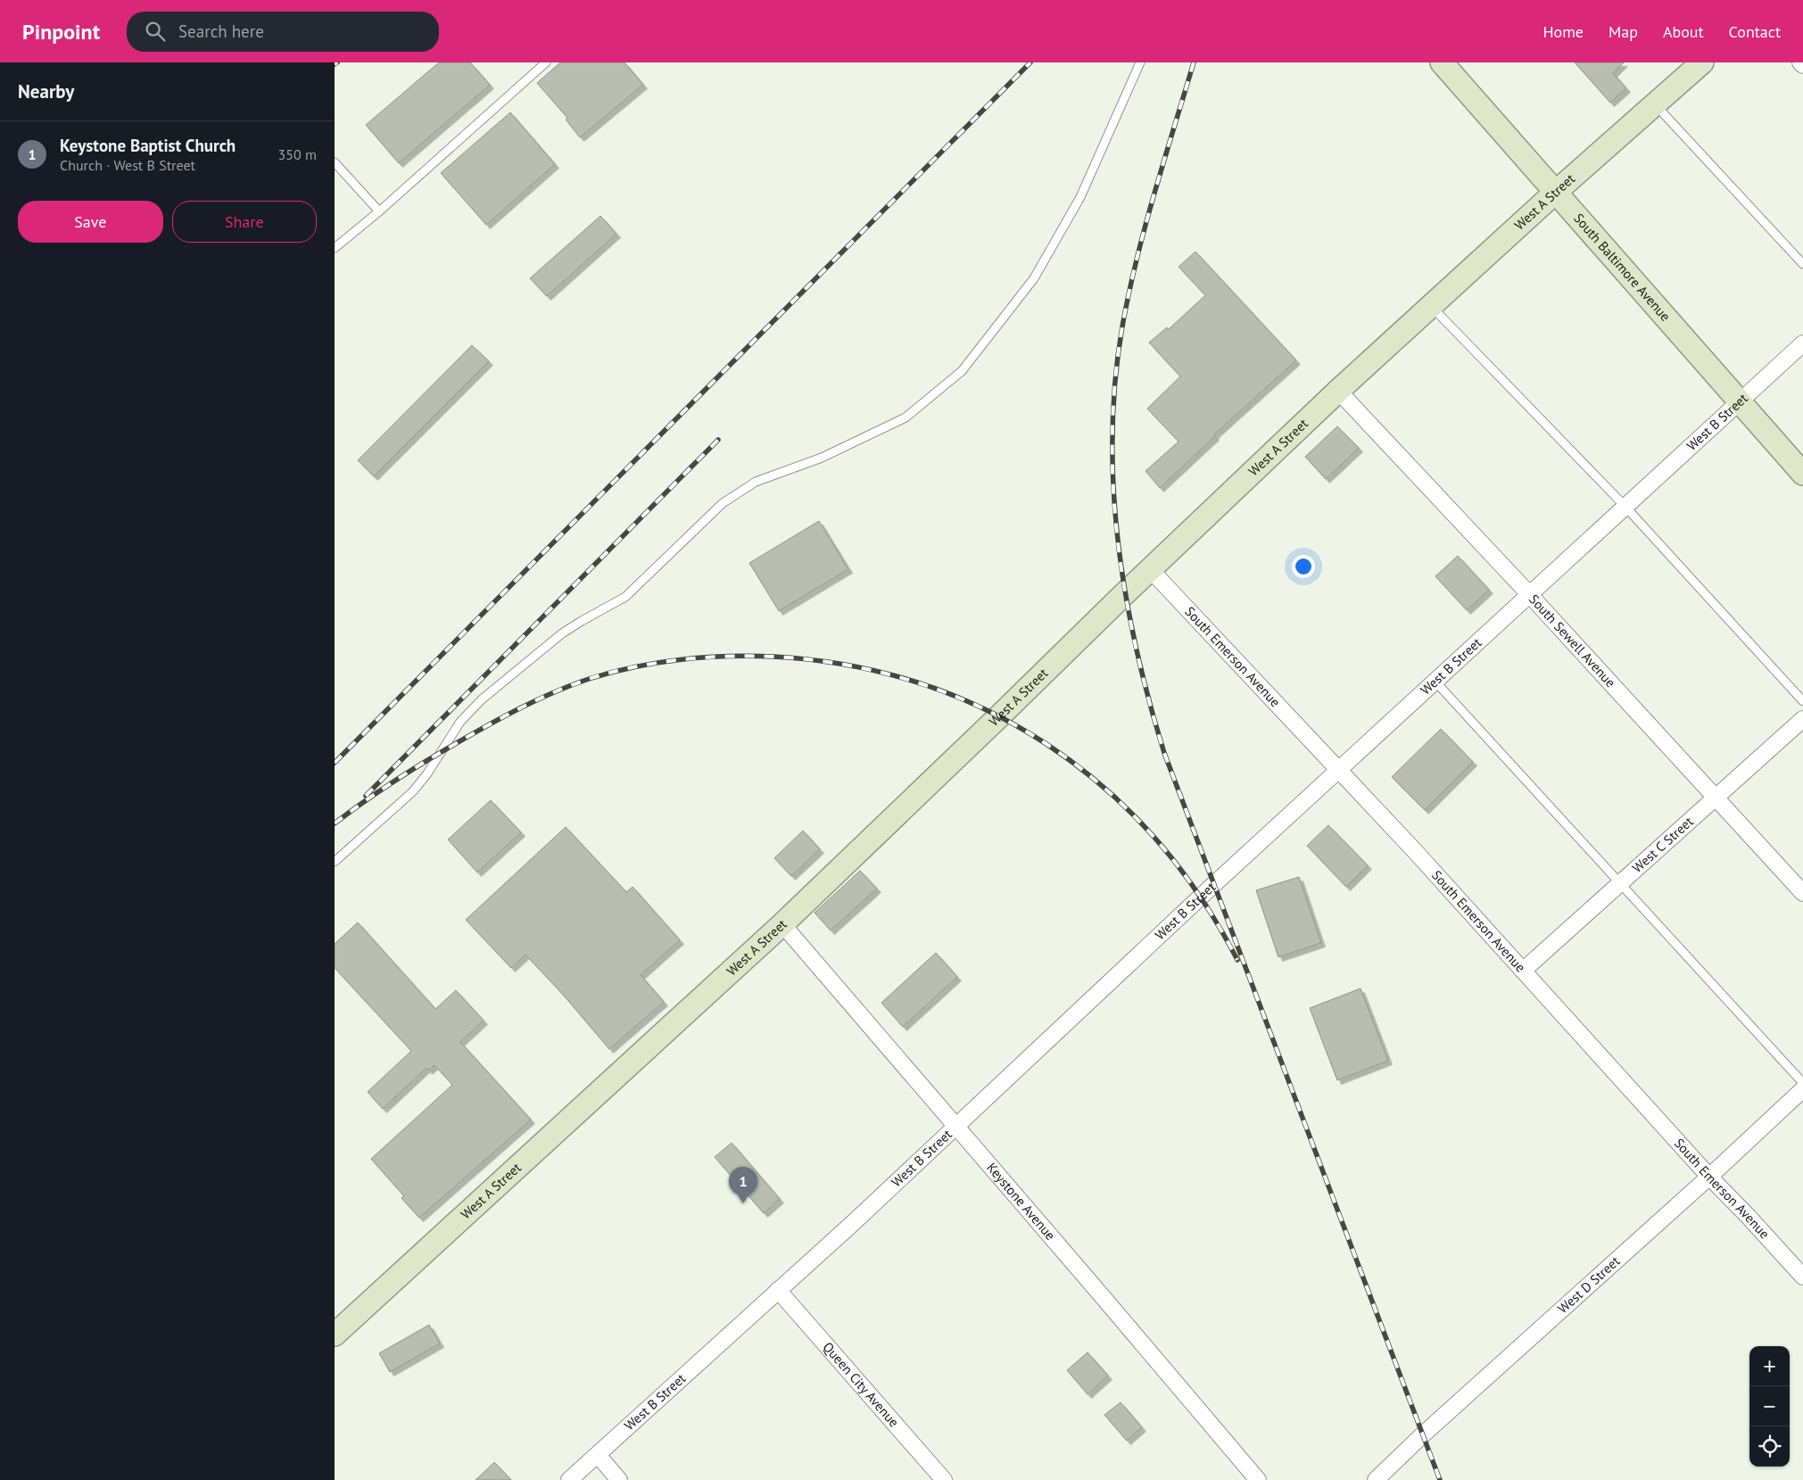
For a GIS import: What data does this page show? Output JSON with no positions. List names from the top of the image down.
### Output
{
  "streets": {
    "street": [
      "West A Street",
      "South Baltimore Avenue",
      "West B Street",
      "South Sewell Avenue",
      "South Emerson Avenue",
      "West C Street",
      "Keystone Avenue",
      "West D Street",
      "Queen City Avenue"
    ]
  },
  "crossings": [
    ["West A Street", "South Baltimore Avenue"],
    ["West A Street", "South Sewell Avenue"],
    ["West A Street", "South Emerson Avenue"],
    ["West A Street", "Keystone Avenue"],
    ["South Baltimore Avenue", "West B Street"],
    ["West B Street", "South Sewell Avenue"],
    ["West B Street", "South Emerson Avenue"],
    ["West B Street", "Keystone Avenue"],
    ["West B Street", "Queen City Avenue"],
    ["South Sewell Avenue", "West C Street"],
    ["South Emerson Avenue", "West C Street"],
    ["South Emerson Avenue", "West D Street"]
  ],
  "page": {
    "header": "Pinpoint",
    "search": "Search here",
    "nav": [
      "Home",
      "Map",
      "About",
      "Contact"
    ],
    "heading": "Nearby",
    "list": [
      {
        "mark": "1",
        "name": "Keystone Baptist Church",
        "note": "Church · West B Street",
        "value": "350 m"
      }
    ],
    "buttons": ["Save", "Share"],
    "pins": "1",
    "map_buttons": ["+", "−"]
  }
}
